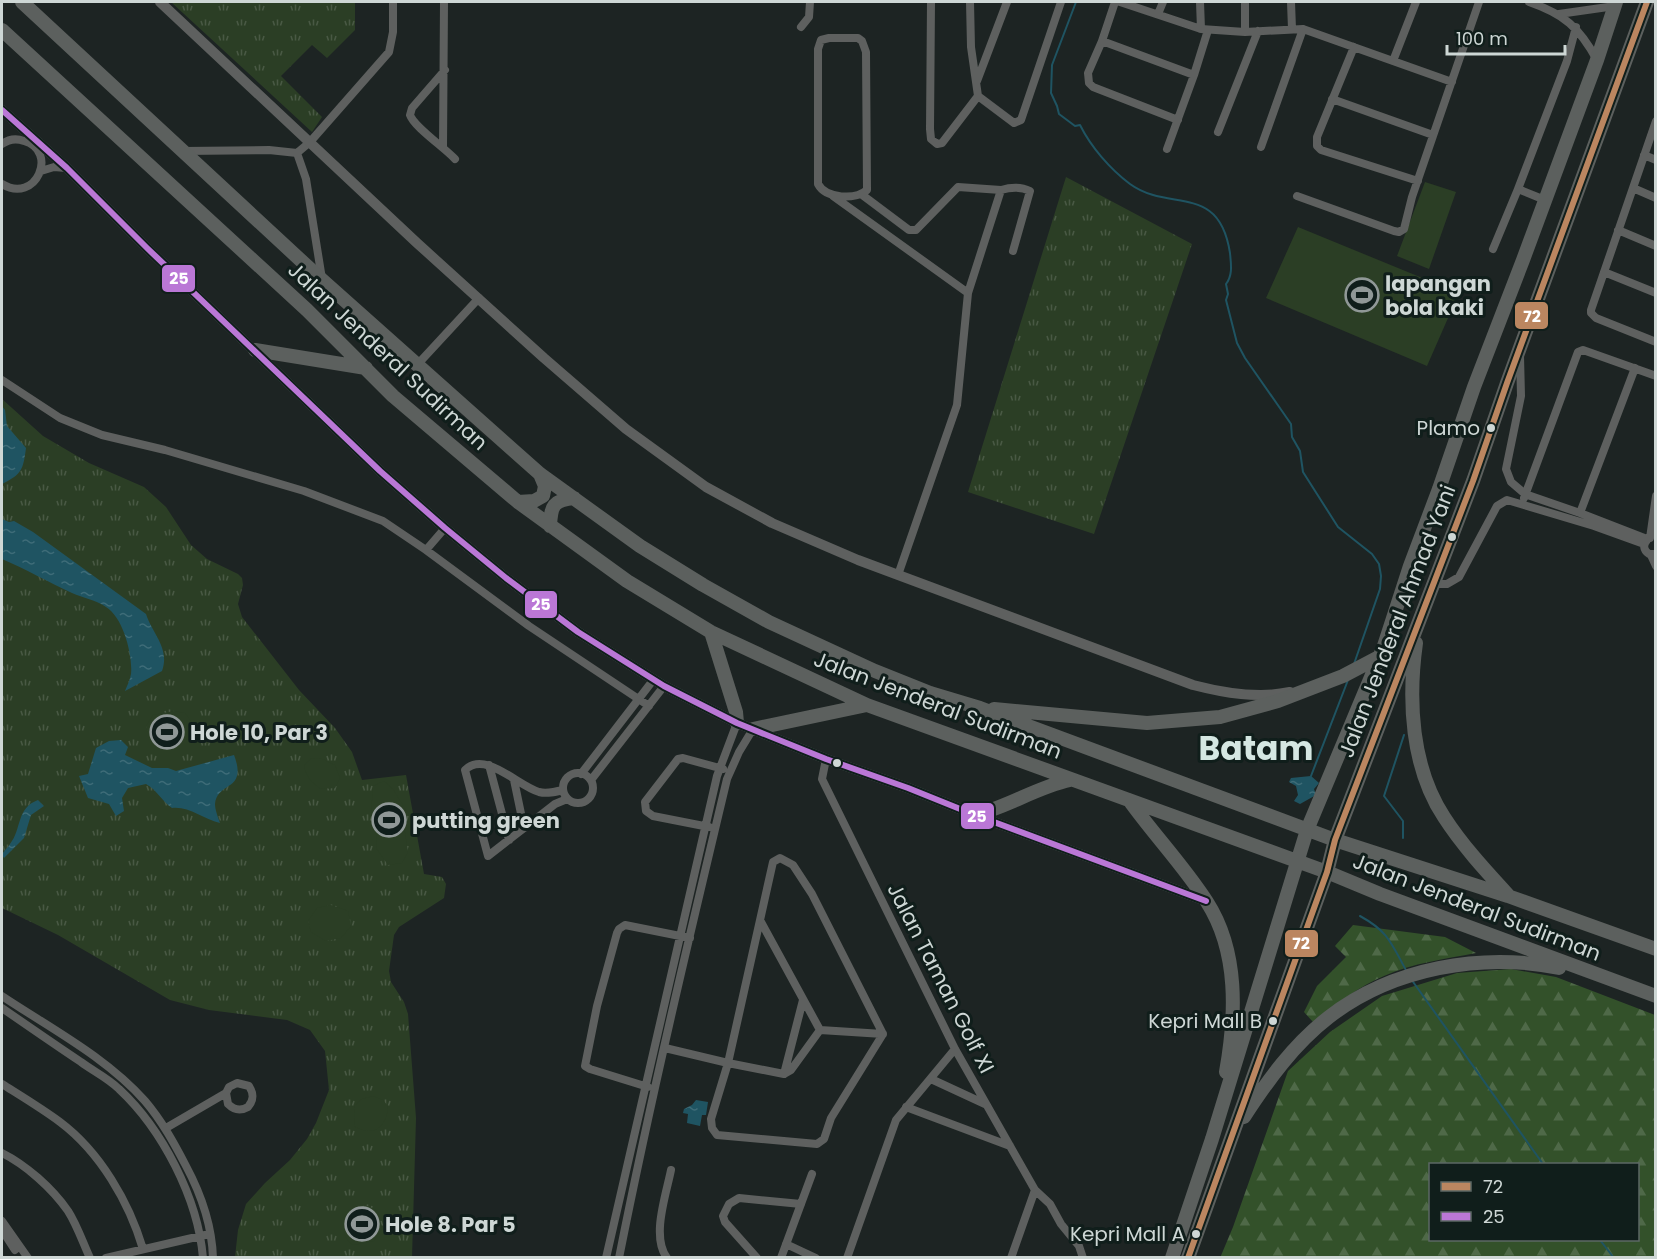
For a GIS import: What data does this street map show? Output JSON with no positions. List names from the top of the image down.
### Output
{
  "streets": {
    "highway": ["Jalan Jenderal Sudirman", "Jalan Jenderal Ahmad Yani"],
    "street": ["Jalan Taman Golf XI"]
  },
  "crossings": [
    ["Jalan Jenderal Sudirman", "Jalan Jenderal Ahmad Yani"]
  ],
  "districts": ["Batam"],
  "places": {
    "sports": [
      "lapangan bola kaki",
      "Hole 10, Par 3",
      "putting green",
      "Hole 8. Par 5"
    ],
    "other": ["Plamo", "Kepri Mall B", "Kepri Mall A"]
  },
  "lines": ["transit line 72", "transit line 25"],
  "legend": ["72", "25"],
  "scale_bar": "100 m"
}
